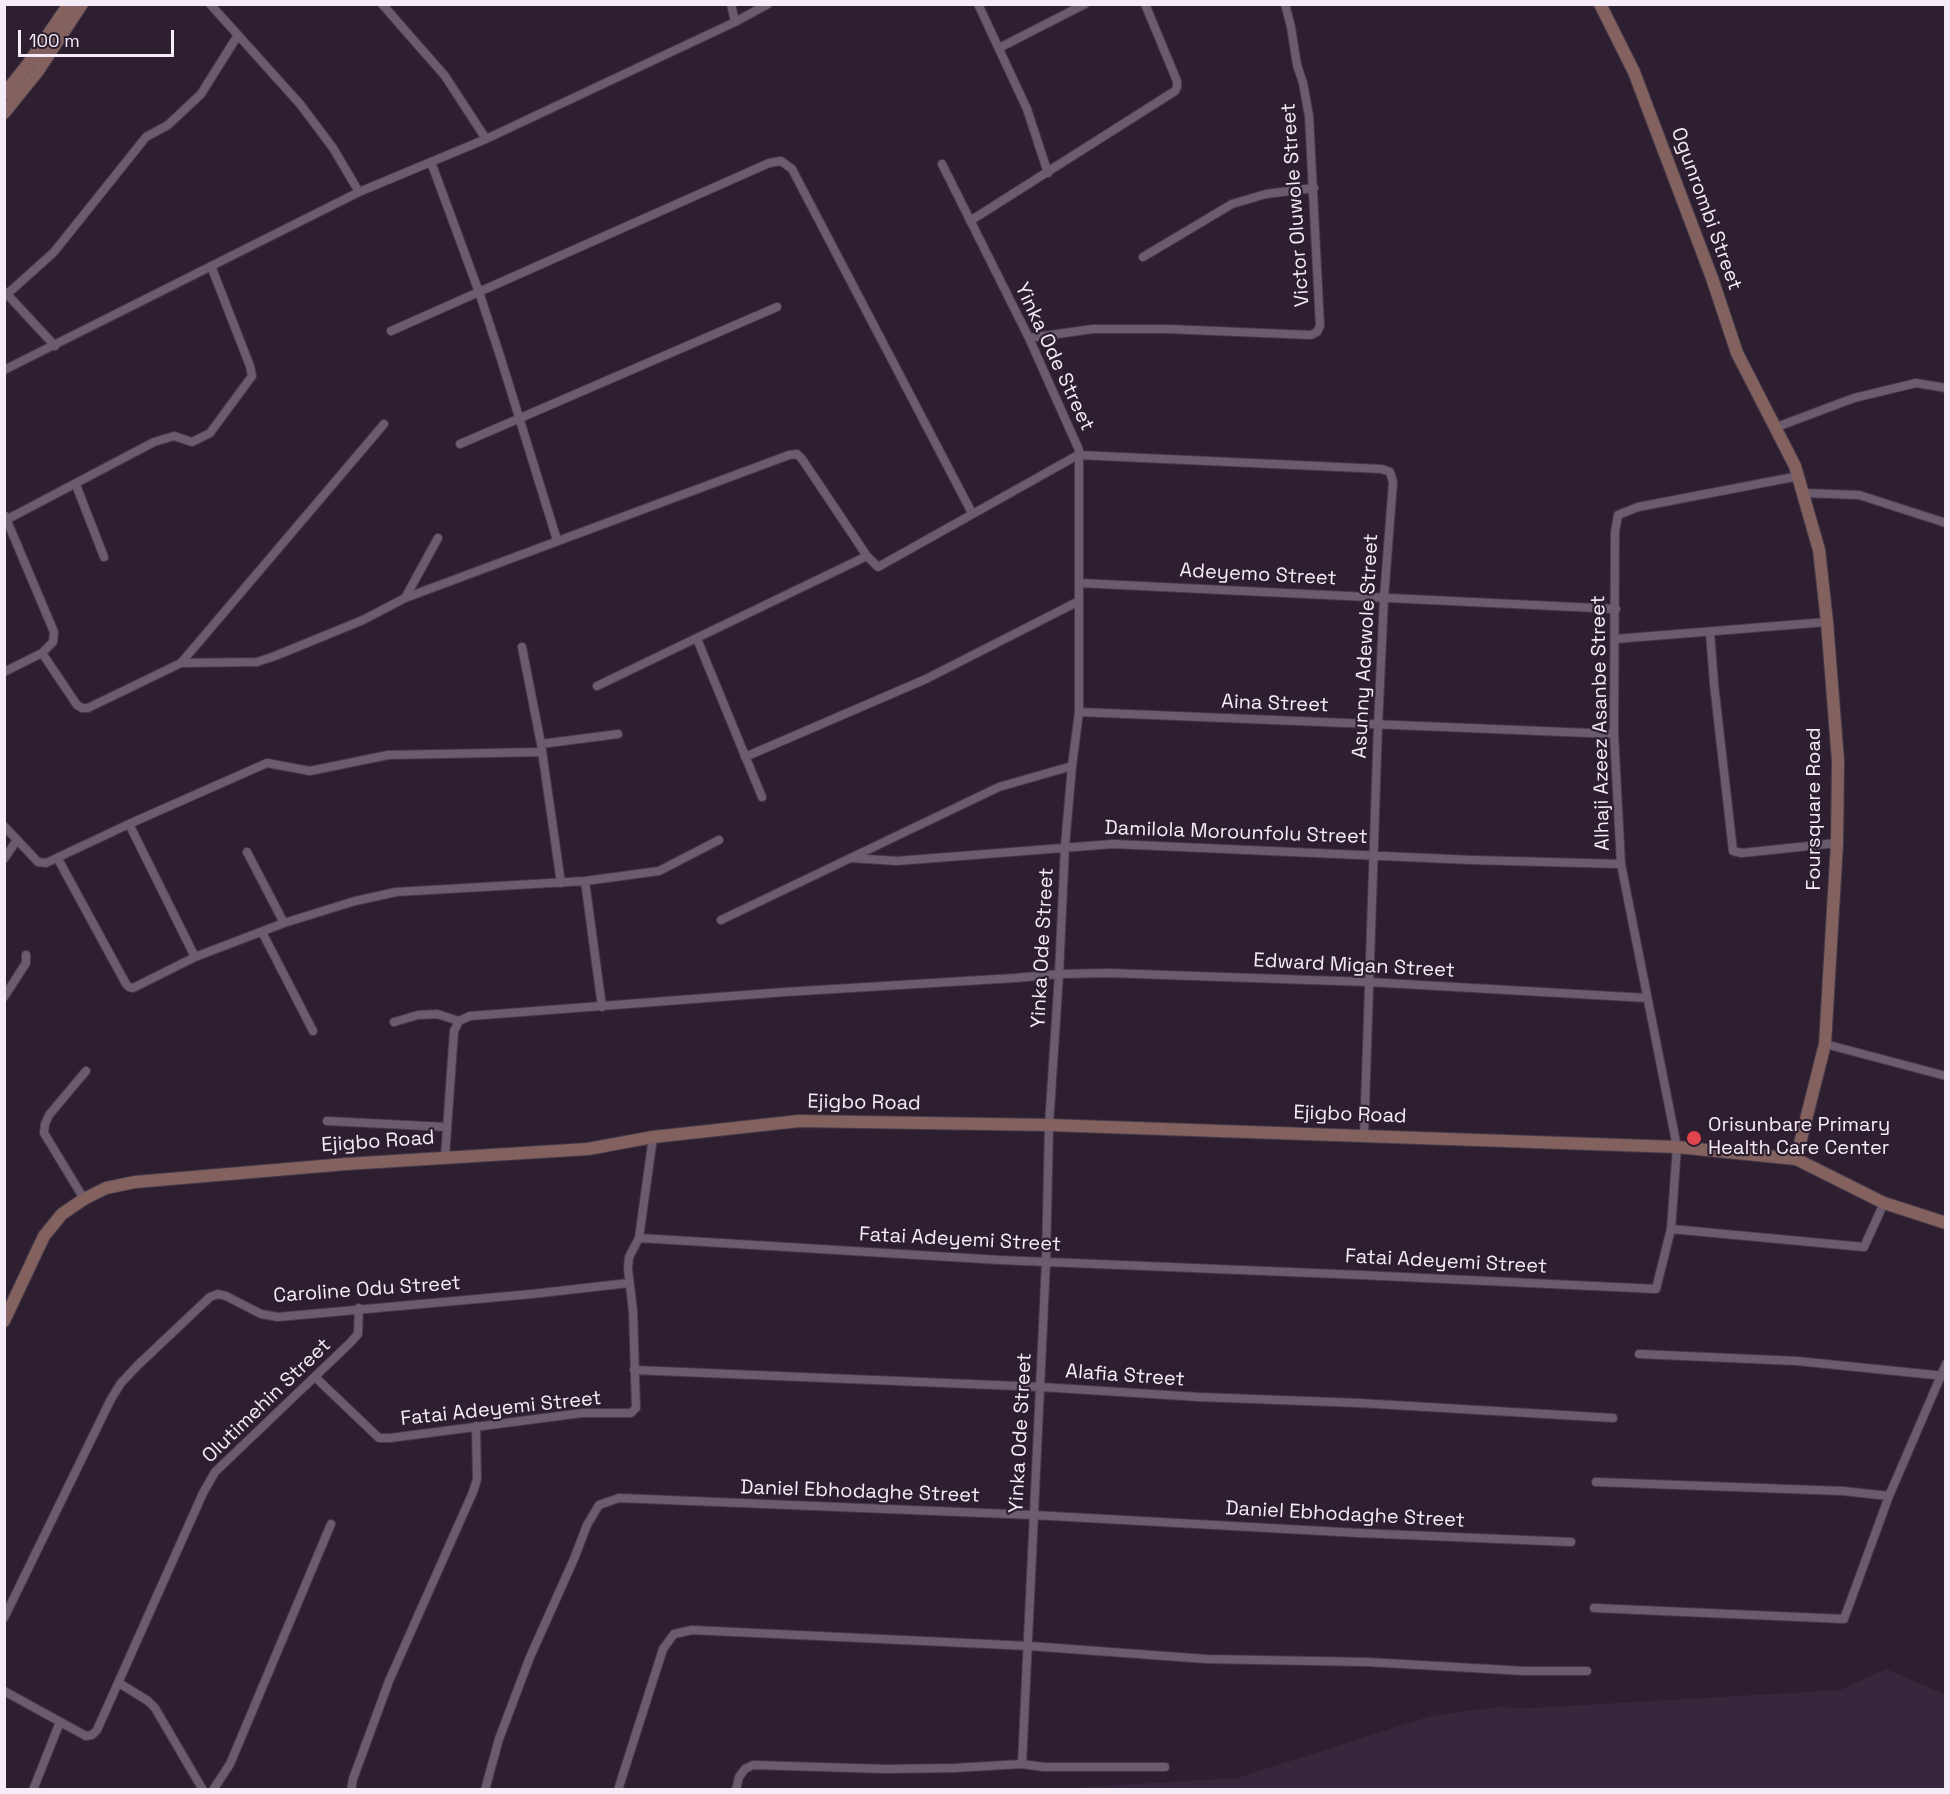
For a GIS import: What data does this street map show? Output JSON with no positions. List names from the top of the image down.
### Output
{
  "streets": {
    "street": [
      "Victor Oluwole Street",
      "Ogunrombi Street",
      "Yinka Ode Street",
      "Adeyemo Street",
      "Asunny Adewole Street",
      "Aina Street",
      "Alhaji Azeez Asanbe Street",
      "Foursquare Road",
      "Damilola Morounfolu Street",
      "Edward Migan Street",
      "Ejigbo Road",
      "Fatai Adeyemi Street",
      "Caroline Odu Street",
      "Alafia Street",
      "Olutimehin Street",
      "Daniel Ebhodaghe Street"
    ]
  },
  "crossings": [
    ["Victor Oluwole Street", "Yinka Ode Street"],
    ["Ogunrombi Street", "Foursquare Road"],
    ["Yinka Ode Street", "Adeyemo Street"],
    ["Yinka Ode Street", "Asunny Adewole Street"],
    ["Yinka Ode Street", "Aina Street"],
    ["Yinka Ode Street", "Damilola Morounfolu Street"],
    ["Yinka Ode Street", "Edward Migan Street"],
    ["Yinka Ode Street", "Ejigbo Road"],
    ["Yinka Ode Street", "Fatai Adeyemi Street"],
    ["Yinka Ode Street", "Alafia Street"],
    ["Yinka Ode Street", "Daniel Ebhodaghe Street"],
    ["Adeyemo Street", "Asunny Adewole Street"],
    ["Adeyemo Street", "Alhaji Azeez Asanbe Street"],
    ["Asunny Adewole Street", "Aina Street"],
    ["Asunny Adewole Street", "Damilola Morounfolu Street"],
    ["Asunny Adewole Street", "Edward Migan Street"],
    ["Asunny Adewole Street", "Ejigbo Road"],
    ["Aina Street", "Alhaji Azeez Asanbe Street"],
    ["Alhaji Azeez Asanbe Street", "Foursquare Road"],
    ["Alhaji Azeez Asanbe Street", "Damilola Morounfolu Street"],
    ["Alhaji Azeez Asanbe Street", "Edward Migan Street"],
    ["Alhaji Azeez Asanbe Street", "Ejigbo Road"],
    ["Alhaji Azeez Asanbe Street", "Fatai Adeyemi Street"],
    ["Foursquare Road", "Ejigbo Road"],
    ["Ejigbo Road", "Fatai Adeyemi Street"],
    ["Fatai Adeyemi Street", "Caroline Odu Street"],
    ["Fatai Adeyemi Street", "Alafia Street"],
    ["Fatai Adeyemi Street", "Olutimehin Street"],
    ["Caroline Odu Street", "Olutimehin Street"]
  ],
  "places": ["Orisunbare Primary Health Care Center"],
  "scale_bar": "100 m"
}
